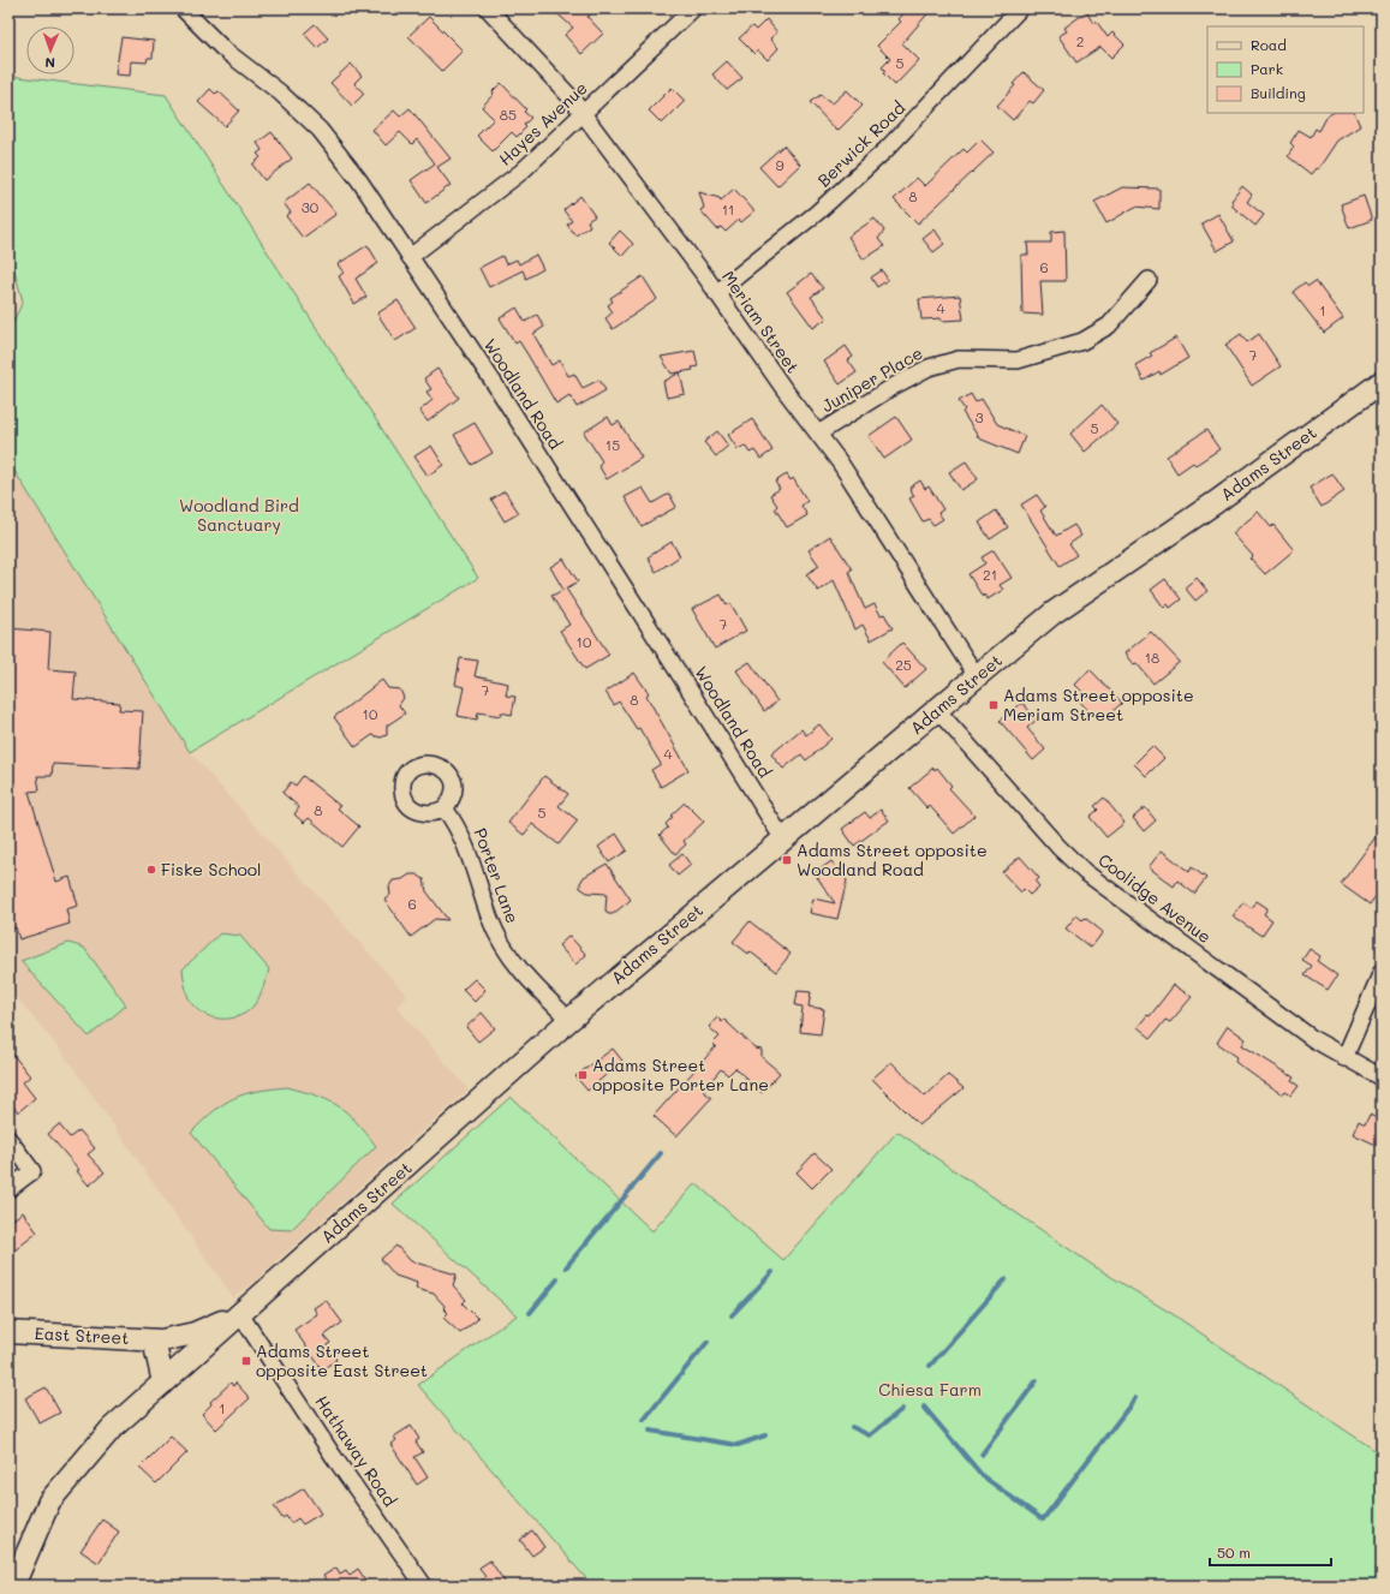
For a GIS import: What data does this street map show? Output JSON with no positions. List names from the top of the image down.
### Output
{
  "streets": {
    "main road": ["Adams Street", "East Street"],
    "street": [
      "Hayes Avenue",
      "Berwick Road",
      "Meriam Street",
      "Juniper Place",
      "Woodland Road",
      "Porter Lane",
      "Coolidge Avenue",
      "Hathaway Road"
    ]
  },
  "crossings": [
    ["Hayes Avenue", "Meriam Street"],
    ["Hayes Avenue", "Woodland Road"],
    ["Berwick Road", "Meriam Street"],
    ["Meriam Street", "Juniper Place"],
    ["Meriam Street", "Adams Street"],
    ["Woodland Road", "Adams Street"],
    ["Adams Street", "Porter Lane"],
    ["Adams Street", "Coolidge Avenue"],
    ["Adams Street", "East Street"],
    ["Adams Street", "Hathaway Road"],
    ["East Street", "Hathaway Road"]
  ],
  "parks": ["Woodland Bird Sanctuary", "Chiesa Farm"],
  "places": {
    "transit": [
      "Adams Street opposite Meriam Street",
      "Adams Street opposite Woodland Road",
      "Adams Street opposite Porter Lane",
      "Adams Street opposite East Street"
    ],
    "other": ["Fiske School"]
  },
  "house_numbers": [
    "2",
    "5",
    "85",
    "9",
    "8",
    "30",
    "11",
    "6",
    "4",
    "1",
    "7",
    "3",
    "5",
    "15",
    "21",
    "7",
    "10",
    "18",
    "25",
    "7",
    "8",
    "10",
    "4",
    "8",
    "5",
    "6",
    "1"
  ],
  "legend": ["Road", "Park", "Building"],
  "scale_bar": "50 m",
  "north": "bottom"
}
